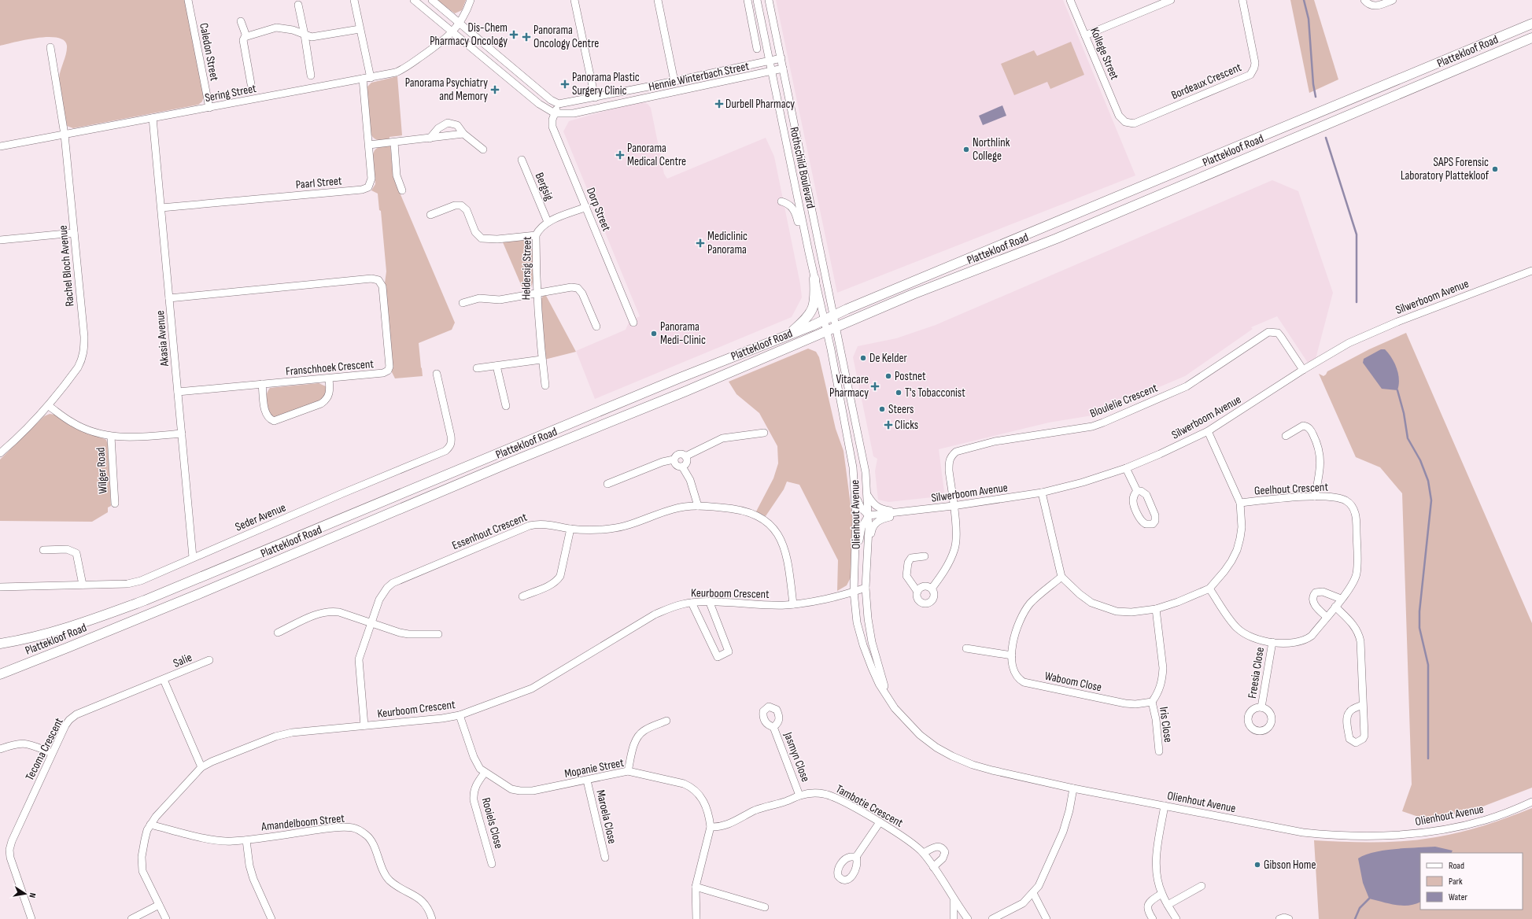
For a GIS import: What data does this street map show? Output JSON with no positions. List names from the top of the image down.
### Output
{
  "streets": {
    "main road": ["Plattekloof Road"],
    "street": [
      "Caledon Street",
      "Kollege Street",
      "Hennie Winterbach Street",
      "Bordeaux Crescent",
      "Sering Street",
      "Rothschild Boulevard",
      "Paarl Street",
      "Bergsig",
      "Dorp Street",
      "Rachel Bloch Avenue",
      "Heldersig Street",
      "Silwerboom Avenue",
      "Akasia Avenue",
      "Franschhoek Crescent",
      "Bloulelie Crescent",
      "Wilger Road",
      "Geelhout Crescent",
      "Olienhout Avenue",
      "Seder Avenue",
      "Essenhout Crescent",
      "Keurboom Crescent",
      "Salie",
      "Freesia Close",
      "Waboom Close",
      "Iris Close",
      "Tecoma Crescent",
      "Jasmyn Close",
      "Mopanie Street",
      "Tambotie Crescent",
      "Maroela Close",
      "Amandelboom Street",
      "Rooiels Close"
    ]
  },
  "crossings": [
    ["Plattekloof Road", "Rothschild Boulevard"],
    ["Plattekloof Road", "Olienhout Avenue"],
    ["Caledon Street", "Sering Street"],
    ["Kollege Street", "Bordeaux Crescent"],
    ["Hennie Winterbach Street", "Rothschild Boulevard"],
    ["Hennie Winterbach Street", "Dorp Street"],
    ["Sering Street", "Paarl Street"],
    ["Sering Street", "Rachel Bloch Avenue"],
    ["Sering Street", "Akasia Avenue"],
    ["Rothschild Boulevard", "Olienhout Avenue"],
    ["Paarl Street", "Akasia Avenue"],
    ["Bergsig", "Heldersig Street"],
    ["Dorp Street", "Heldersig Street"],
    ["Silwerboom Avenue", "Bloulelie Crescent"],
    ["Silwerboom Avenue", "Olienhout Avenue"],
    ["Akasia Avenue", "Franschhoek Crescent"],
    ["Akasia Avenue", "Seder Avenue"],
    ["Geelhout Crescent", "Freesia Close"],
    ["Olienhout Avenue", "Keurboom Crescent"],
    ["Essenhout Crescent", "Keurboom Crescent"],
    ["Keurboom Crescent", "Mopanie Street"],
    ["Keurboom Crescent", "Amandelboom Street"],
    ["Salie", "Tecoma Crescent"],
    ["Waboom Close", "Iris Close"],
    ["Jasmyn Close", "Tambotie Crescent"],
    ["Mopanie Street", "Tambotie Crescent"],
    ["Mopanie Street", "Maroela Close"],
    ["Mopanie Street", "Rooiels Close"]
  ],
  "places": {
    "health": [
      "Dis-Chem Pharmacy Oncology",
      "Panorama Oncology Centre",
      "Panorama Plastic Surgery Clinic",
      "Panorama Psychiatry and Memory",
      "Durbell Pharmacy",
      "Panorama Medical Centre",
      "Mediclinic Panorama",
      "Vitacare Pharmacy",
      "Clicks"
    ],
    "other": [
      "Northlink College",
      "SAPS Forensic Laboratory Plattekloof",
      "Panorama Medi-Clinic",
      "De Kelder",
      "Postnet",
      "T's Tobacconist",
      "Steers",
      "Gibson Home"
    ]
  },
  "legend": ["Road", "Park", "Water"],
  "north": "right"
}
